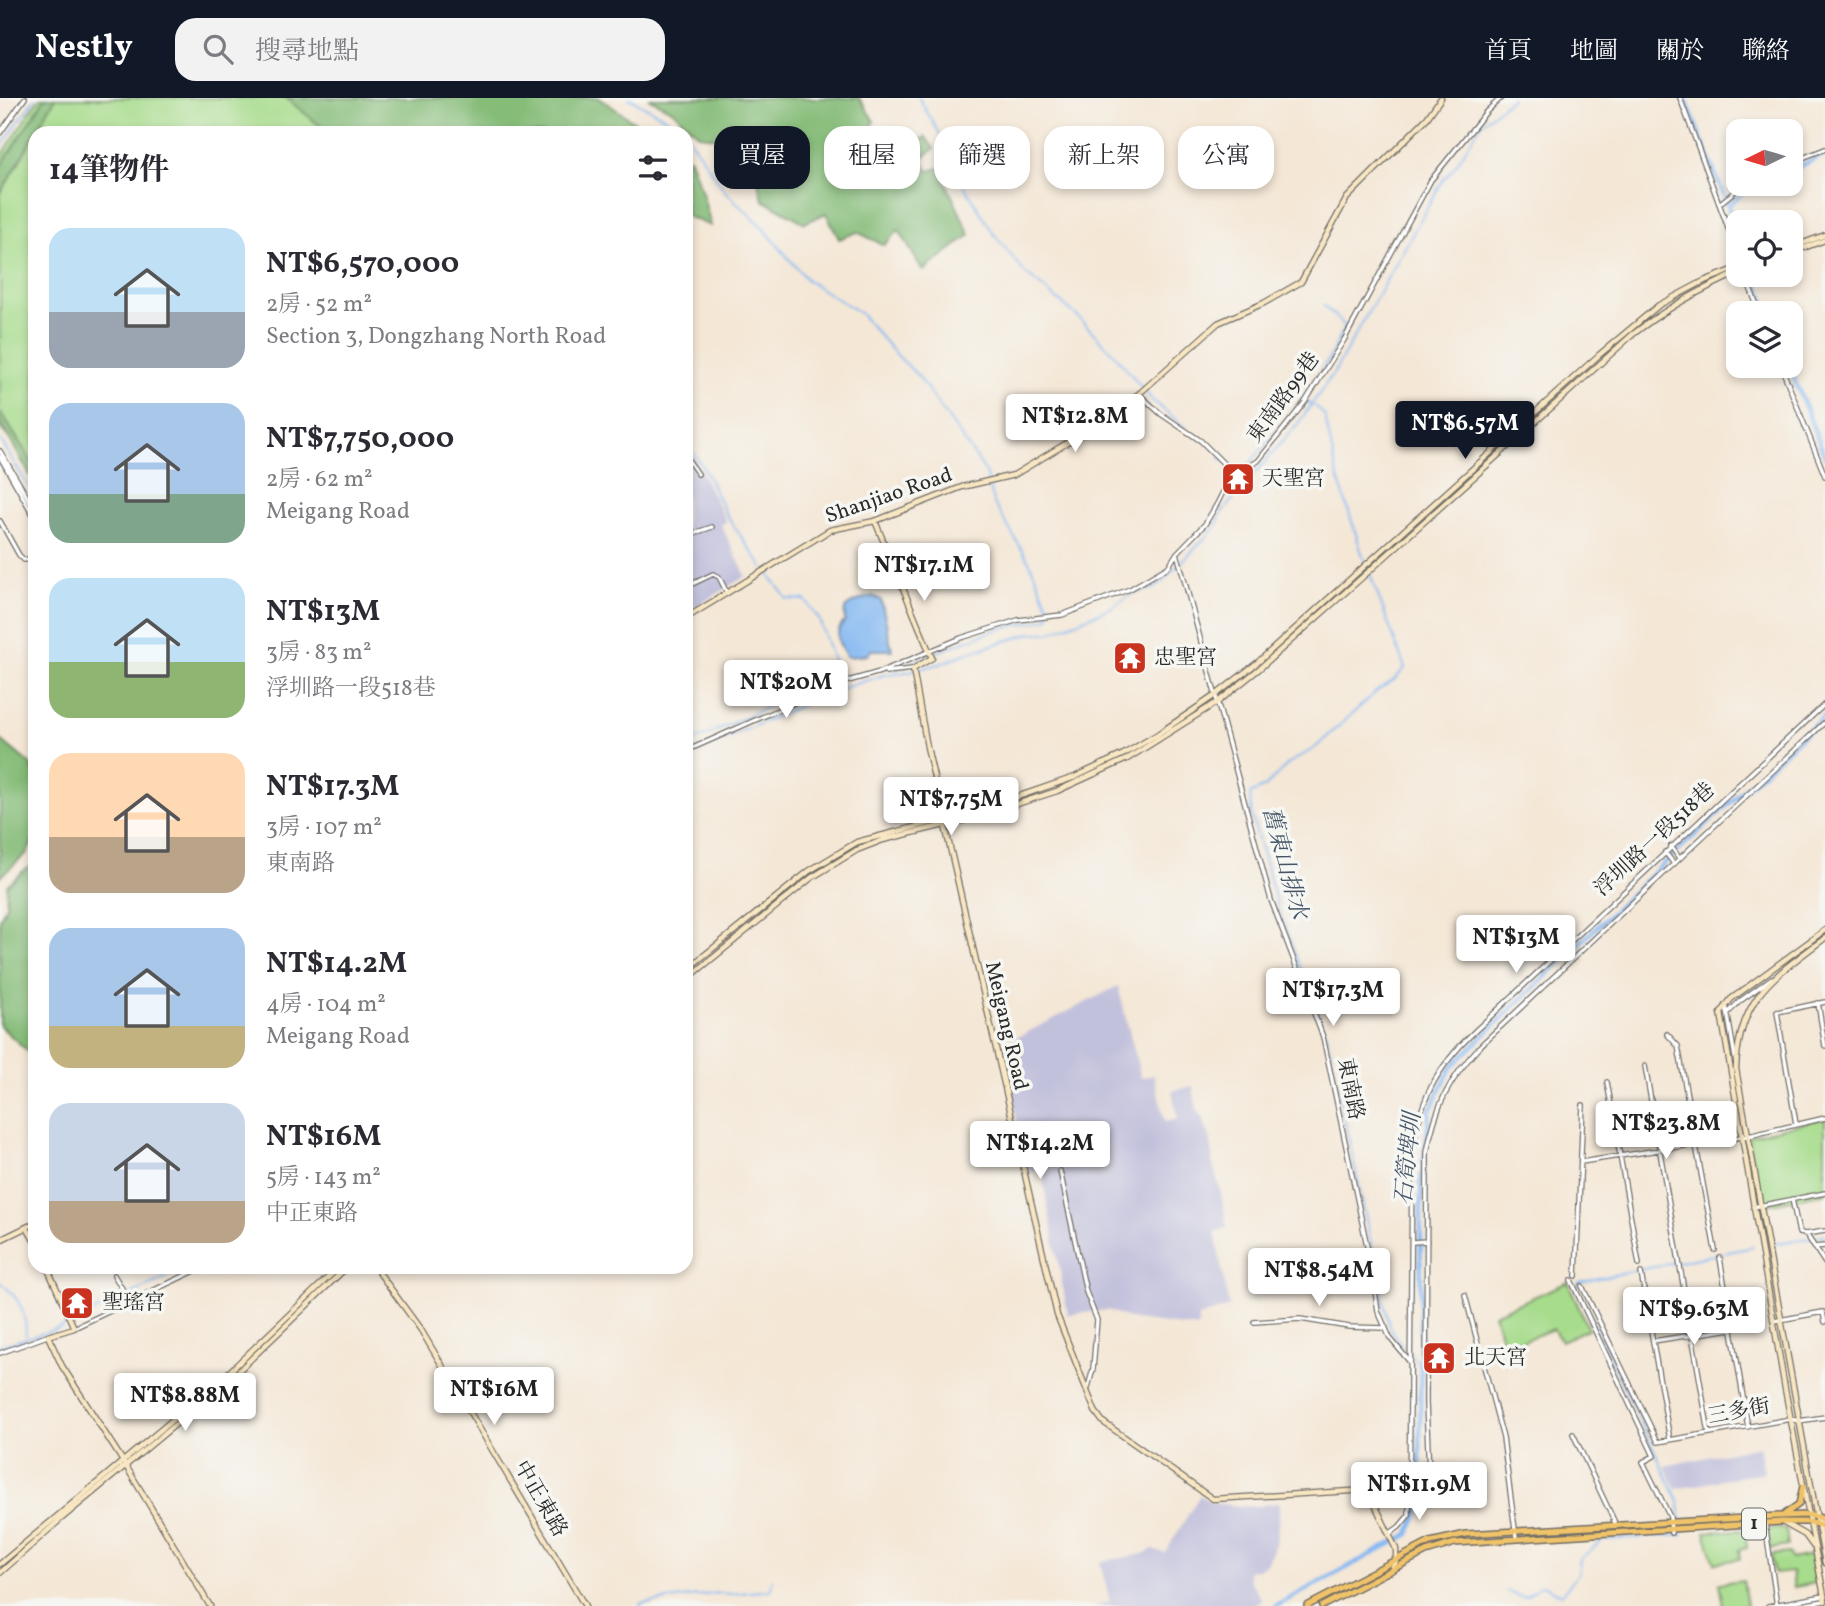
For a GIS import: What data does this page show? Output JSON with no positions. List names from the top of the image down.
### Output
{
  "streets": {
    "main road": ["1"],
    "street": [
      "東南路99巷",
      "Shanjiao Road",
      "浮圳路一段518巷",
      "Meigang Road",
      "東南路",
      "三多街",
      "中正東路"
    ]
  },
  "crossings": [
    ["浮圳路一段518巷", "東南路"]
  ],
  "water": ["舊東山排水", "石筍埤圳"],
  "places": {
    "temple": [
      "天聖宮",
      "忠聖宮",
      "聖瑤宮",
      "北天宮"
    ]
  },
  "north": "left",
  "page": {
    "header": "Nestly",
    "search": "搜尋地點",
    "nav": [
      "首頁",
      "地圖",
      "關於",
      "聯絡"
    ],
    "chip": [
      "買屋",
      "租屋",
      "篩選",
      "新上架",
      "公寓"
    ],
    "heading": "14筆物件",
    "list": [
      {
        "name": "NT$6,570,000",
        "note": "2房 · 52 m² · Section 3, Dongzhang North Road"
      },
      {
        "name": "NT$7,750,000",
        "note": "2房 · 62 m² · Meigang Road"
      },
      {
        "name": "NT$13M",
        "note": "3房 · 83 m² · 浮圳路一段518巷"
      },
      {
        "name": "NT$17.3M",
        "note": "3房 · 107 m² · 東南路"
      },
      {
        "name": "NT$14.2M",
        "note": "4房 · 104 m² · Meigang Road"
      },
      {
        "name": "NT$16M",
        "note": "5房 · 143 m² · 中正東路"
      }
    ],
    "price": [
      "NT$12.8M",
      "NT$6.57M",
      "NT$17.1M",
      "NT$20M",
      "NT$7.75M",
      "NT$13M",
      "NT$17.3M",
      "NT$23.8M",
      "NT$14.2M",
      "NT$8.54M",
      "NT$9.63M",
      "NT$16M",
      "NT$8.88M",
      "NT$11.9M"
    ]
  }
}
